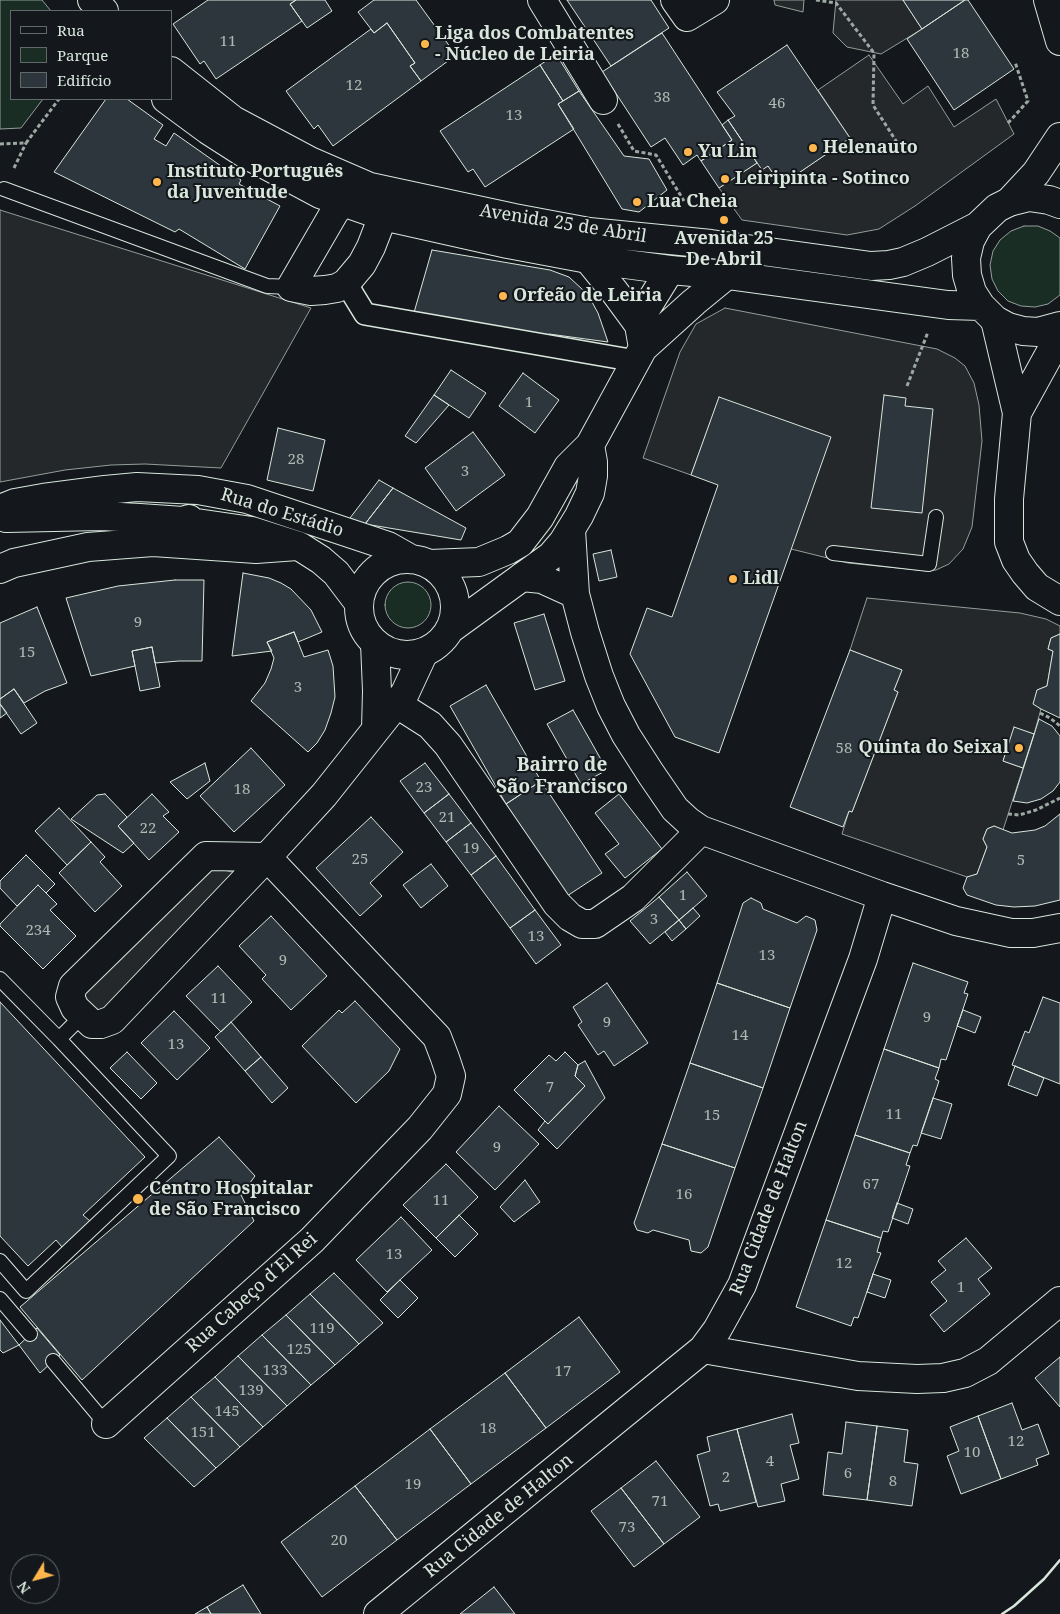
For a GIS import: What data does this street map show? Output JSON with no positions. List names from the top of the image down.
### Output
{
  "streets": {
    "street": [
      "Avenida 25 de Abril",
      "Rua do Estádio",
      "Rua Cidade de Halton",
      "Rua Cabeço d´El Rei"
    ]
  },
  "districts": ["Bairro de São Francisco"],
  "places": [
    "Liga dos Combatentes - Núcleo de Leiria",
    "Helenauto",
    "Yu Lin",
    "Leiripinta - Sotinco",
    "Instituto Português da Juventude",
    "Lua Cheia",
    "Avenida 25 De Abril",
    "Orfeão de Leiria",
    "Lidl",
    "Quinta do Seixal",
    "Centro Hospitalar de São Francisco"
  ],
  "house_numbers": [
    "11",
    "18",
    "12",
    "38",
    "46",
    "13",
    "1",
    "28",
    "3",
    "9",
    "15",
    "3",
    "58",
    "23",
    "18",
    "21",
    "22",
    "19",
    "25",
    "5",
    "1",
    "3",
    "234",
    "13",
    "13",
    "9",
    "11",
    "9",
    "9",
    "14",
    "13",
    "7",
    "11",
    "15",
    "9",
    "67",
    "16",
    "11",
    "13",
    "12",
    "1",
    "119",
    "125",
    "133",
    "17",
    "139",
    "145",
    "18",
    "151",
    "12",
    "10",
    "4",
    "6",
    "2",
    "8",
    "19",
    "71",
    "73",
    "20"
  ],
  "legend": ["Rua", "Parque", "Edifício"],
  "north": "bottom left"
}
